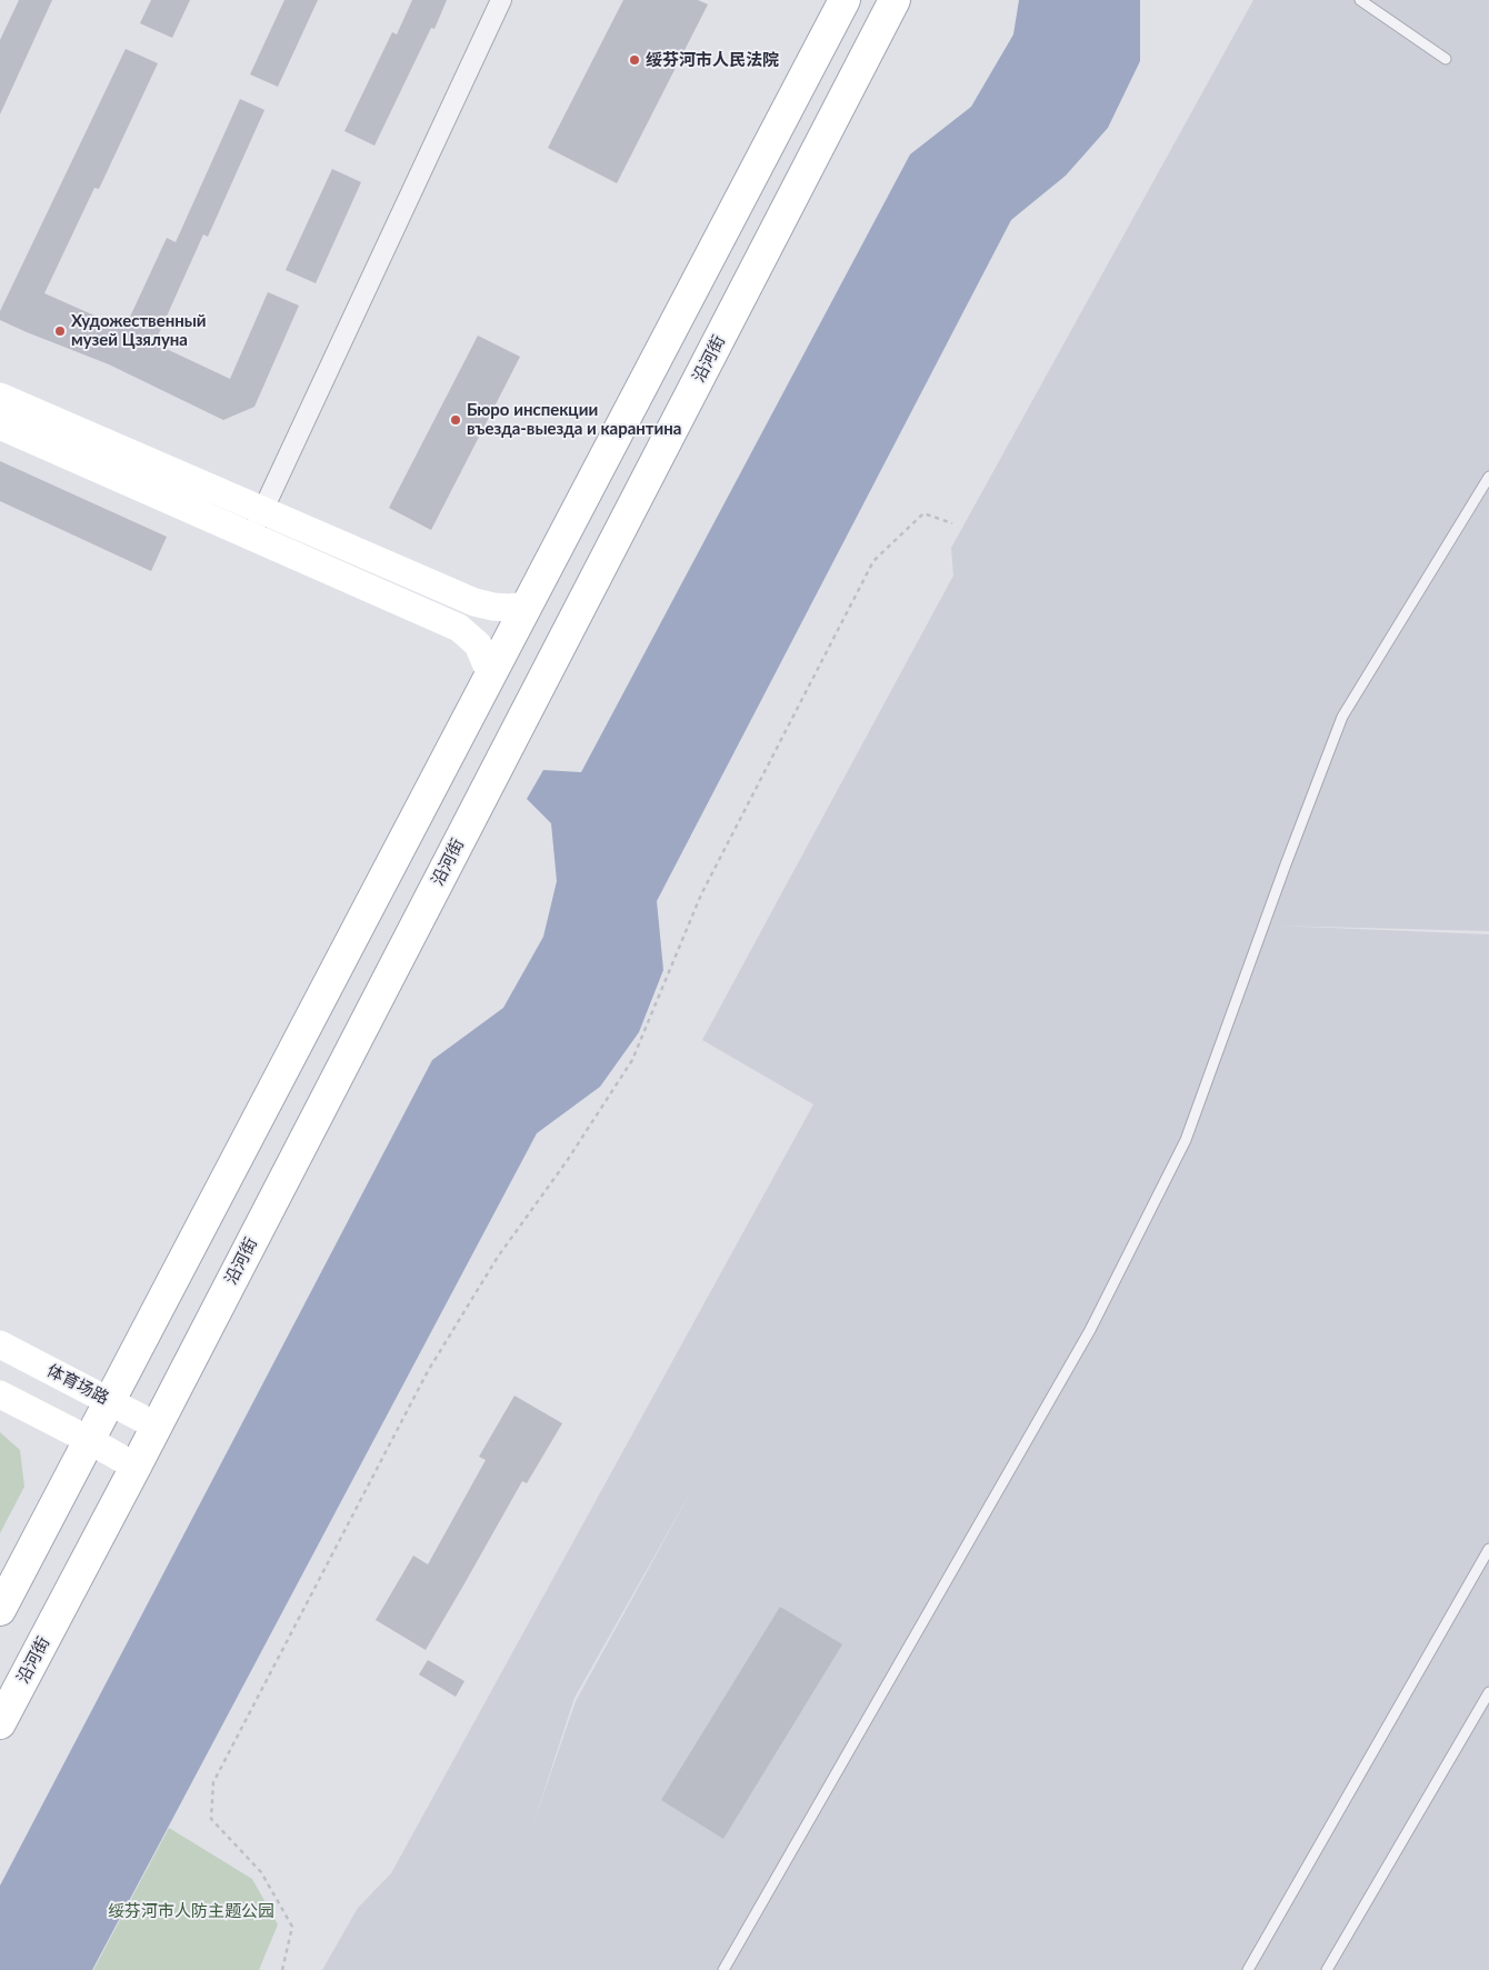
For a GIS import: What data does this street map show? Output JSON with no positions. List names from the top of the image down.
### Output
{
  "streets": {
    "main road": ["沿河街"],
    "street": ["体育场路"]
  },
  "crossings": [
    ["沿河街", "体育场路"]
  ],
  "parks": ["绥芬河市人防主题公园"],
  "places": ["绥芬河市人民法院", "Художественный музей Цзялуна", "Бюро инспекции въезда-выезда и карантина"]
}
